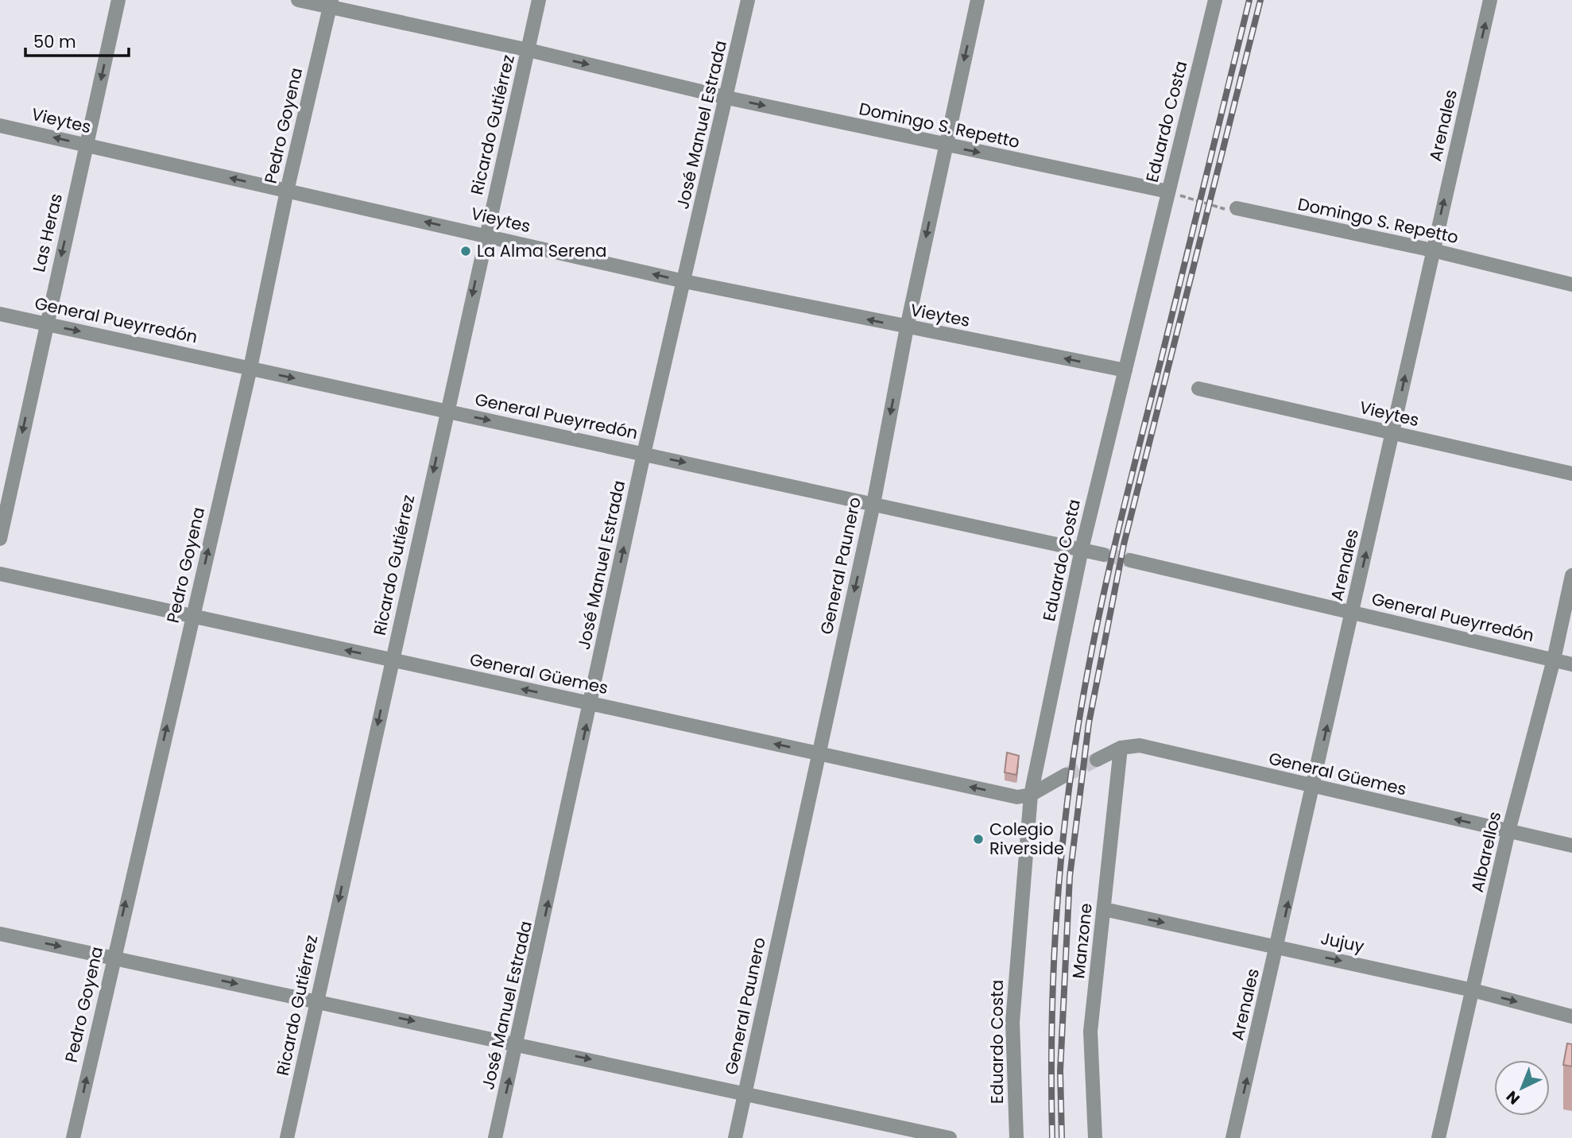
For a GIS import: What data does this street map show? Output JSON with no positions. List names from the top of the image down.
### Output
{
  "streets": {
    "street": [
      "Vieytes",
      "Eduardo Costa",
      "Ricardo Gutiérrez",
      "José Manuel Estrada",
      "Pedro Goyena",
      "Domingo S. Repetto",
      "Arenales",
      "Las Heras",
      "General Pueyrredón",
      "General Paunero",
      "General Güemes",
      "Albarellos",
      "Manzone",
      "Jujuy"
    ]
  },
  "crossings": [
    ["Vieytes", "Eduardo Costa"],
    ["Vieytes", "Ricardo Gutiérrez"],
    ["Vieytes", "José Manuel Estrada"],
    ["Vieytes", "Pedro Goyena"],
    ["Vieytes", "Arenales"],
    ["Vieytes", "Las Heras"],
    ["Vieytes", "General Paunero"],
    ["Eduardo Costa", "Domingo S. Repetto"],
    ["Eduardo Costa", "General Pueyrredón"],
    ["Eduardo Costa", "General Güemes"],
    ["Ricardo Gutiérrez", "Domingo S. Repetto"],
    ["Ricardo Gutiérrez", "General Pueyrredón"],
    ["Ricardo Gutiérrez", "General Güemes"],
    ["José Manuel Estrada", "Domingo S. Repetto"],
    ["José Manuel Estrada", "General Pueyrredón"],
    ["José Manuel Estrada", "General Güemes"],
    ["Pedro Goyena", "Domingo S. Repetto"],
    ["Pedro Goyena", "General Pueyrredón"],
    ["Pedro Goyena", "General Güemes"],
    ["Domingo S. Repetto", "Arenales"],
    ["Domingo S. Repetto", "General Paunero"],
    ["Arenales", "General Pueyrredón"],
    ["Arenales", "General Güemes"],
    ["Arenales", "Jujuy"],
    ["Las Heras", "General Pueyrredón"],
    ["General Pueyrredón", "General Paunero"],
    ["General Pueyrredón", "Albarellos"],
    ["General Paunero", "General Güemes"],
    ["General Güemes", "Albarellos"],
    ["General Güemes", "Manzone"],
    ["Albarellos", "Jujuy"],
    ["Manzone", "Jujuy"]
  ],
  "one_way": [
    "Vieytes",
    "Ricardo Gutiérrez",
    "José Manuel Estrada",
    "Pedro Goyena",
    "Domingo S. Repetto",
    "Arenales",
    "Las Heras",
    "General Pueyrredón",
    "General Paunero",
    "General Güemes",
    "Jujuy"
  ],
  "places": ["La Alma Serena", "Colegio Riverside"],
  "scale_bar": "50 m",
  "north": "bottom left"
}
